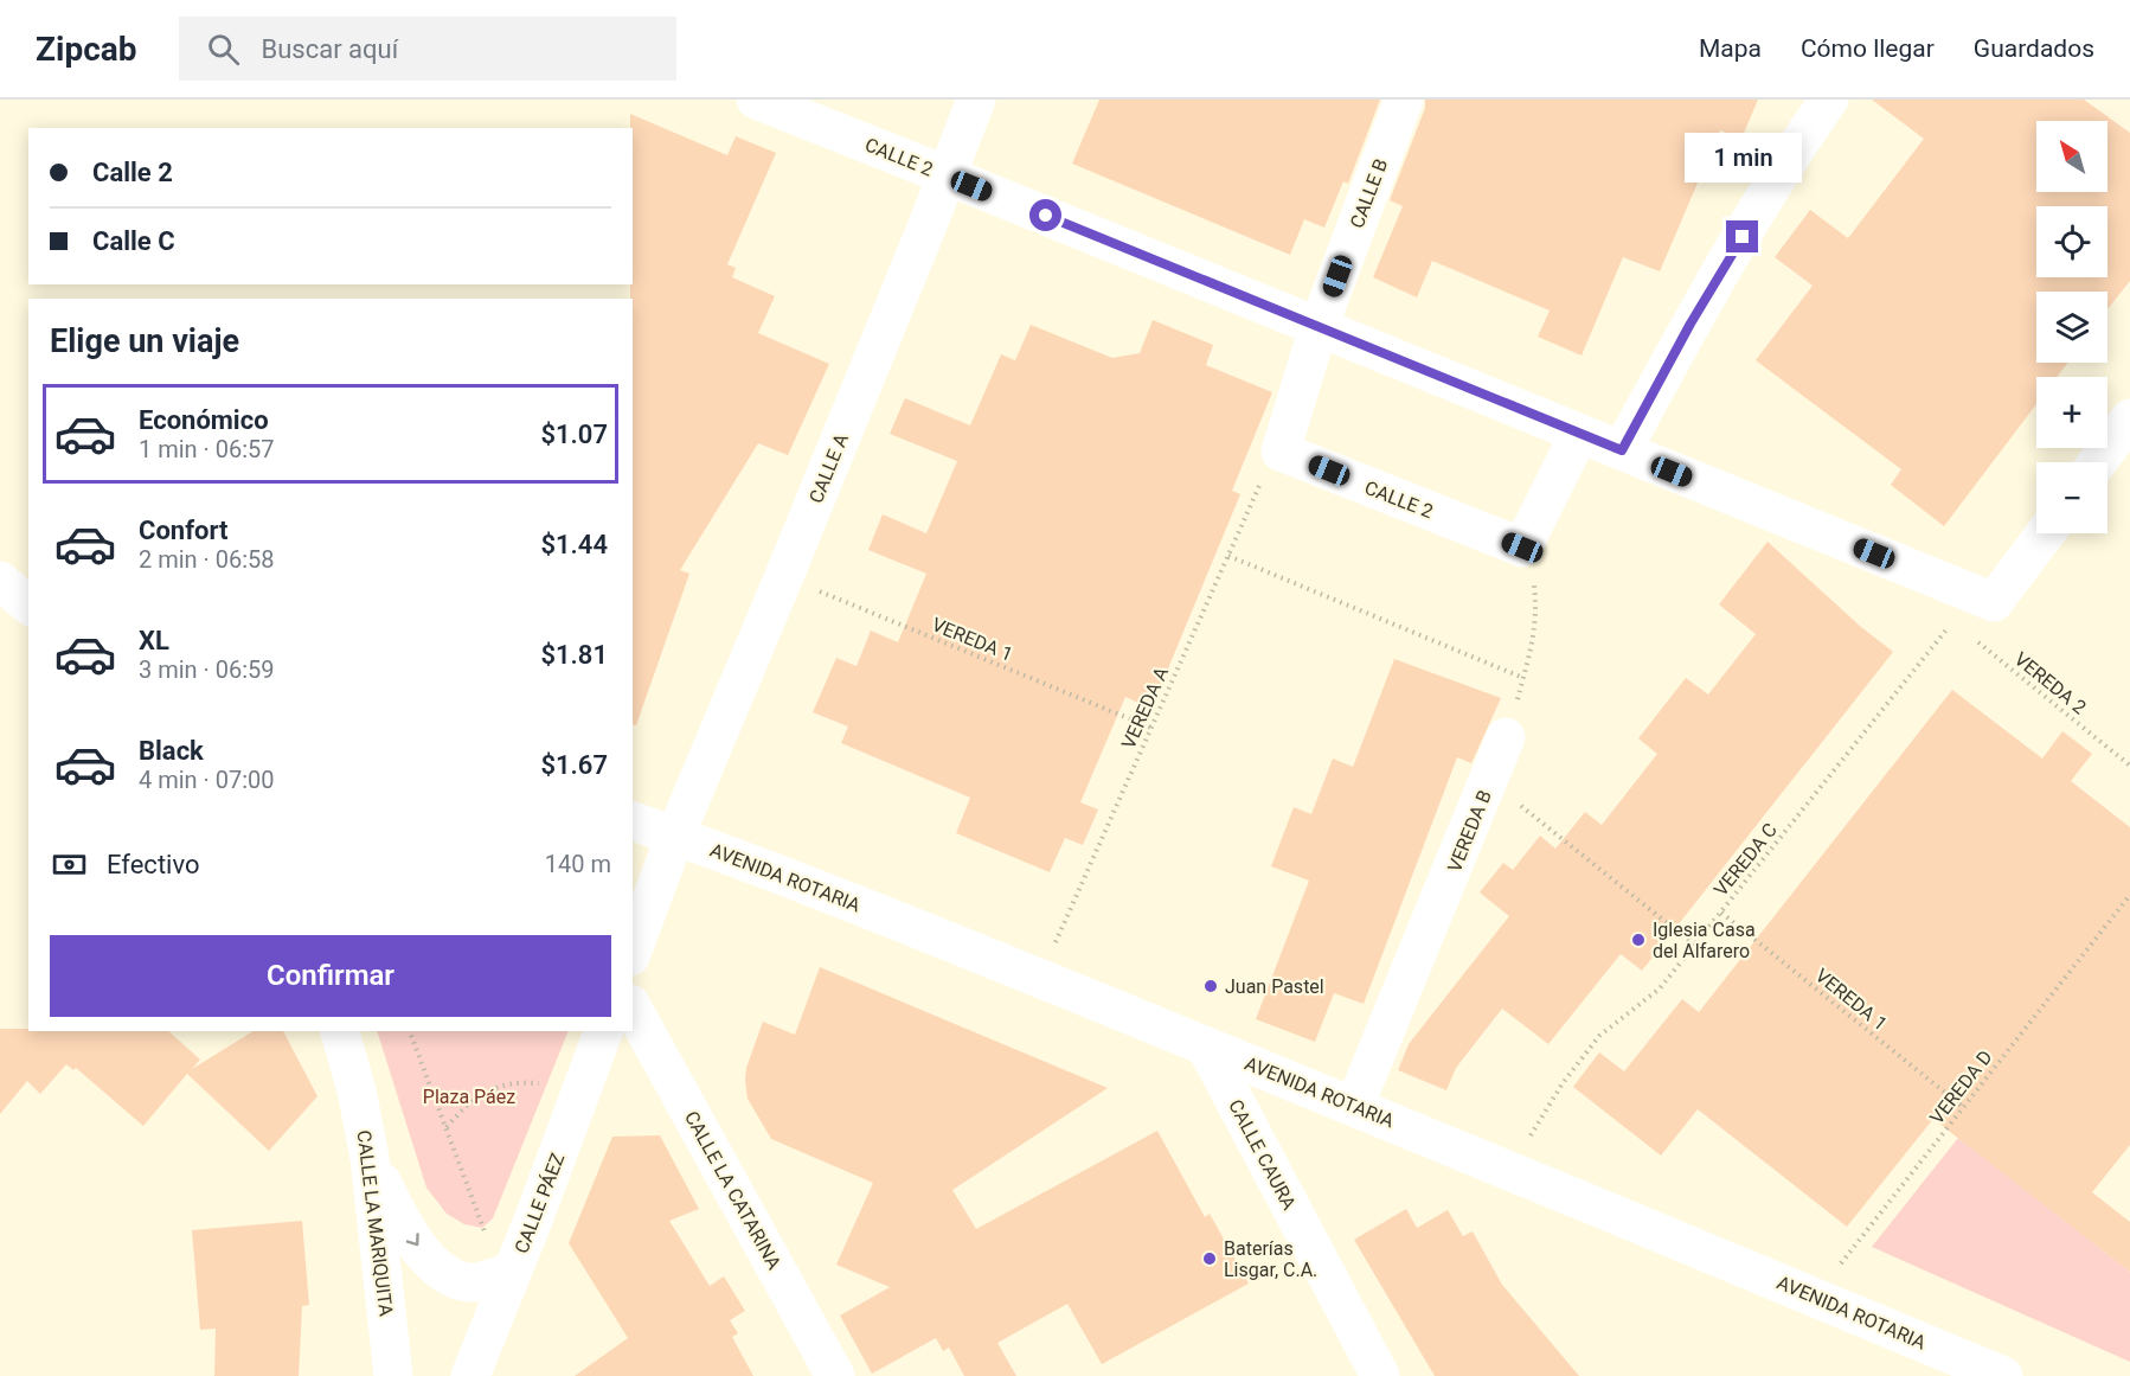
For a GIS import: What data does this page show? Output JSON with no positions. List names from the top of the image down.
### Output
{
  "streets": {
    "street": [
      "CALLE 2",
      "CALLE B",
      "CALLE A",
      "VEREDA B",
      "AVENIDA ROTARIA",
      "CALLE CAURA",
      "CALLE LA CATARINA",
      "CALLE PÁEZ",
      "CALLE LA MARIQUITA"
    ],
    "path": [
      "VEREDA 1",
      "VEREDA 2",
      "VEREDA A",
      "VEREDA C",
      "VEREDA D"
    ]
  },
  "crossings": [
    ["CALLE 2", "CALLE B"],
    ["CALLE 2", "CALLE A"],
    ["CALLE 2", "VEREDA 2"],
    ["CALLE 2", "VEREDA A"],
    ["CALLE 2", "VEREDA C"],
    ["CALLE A", "VEREDA 1"],
    ["CALLE A", "AVENIDA ROTARIA"],
    ["VEREDA 1", "VEREDA A"],
    ["VEREDA 1", "VEREDA C"],
    ["VEREDA 1", "VEREDA D"],
    ["VEREDA 2", "VEREDA C"],
    ["VEREDA A", "AVENIDA ROTARIA"],
    ["VEREDA B", "AVENIDA ROTARIA"],
    ["VEREDA C", "AVENIDA ROTARIA"],
    ["AVENIDA ROTARIA", "VEREDA D"],
    ["AVENIDA ROTARIA", "CALLE CAURA"]
  ],
  "parks": ["Plaza Páez"],
  "places": ["Iglesia Casa del Alfarero", "Juan Pastel", "Baterías Lisgar, C.A."],
  "north": "top left",
  "page": {
    "header": "Zipcab",
    "search": "Buscar aquí",
    "nav": ["Mapa", "Cómo llegar", "Guardados"],
    "map_buttons": ["+", "−"],
    "banner": ["Calle 2", "Calle C"],
    "bubble": "1 min",
    "heading": "Elige un viaje",
    "list": [
      {
        "name": "Económico",
        "note": "1 min · 06:57",
        "value": "$1.07"
      },
      {
        "name": "Confort",
        "note": "2 min · 06:58",
        "value": "$1.44"
      },
      {
        "name": "XL",
        "note": "3 min · 06:59",
        "value": "$1.81"
      },
      {
        "name": "Black",
        "note": "4 min · 07:00",
        "value": "$1.67"
      }
    ],
    "pay": ["Efectivo", "140 m"],
    "buttons": "Confirmar"
  }
}
